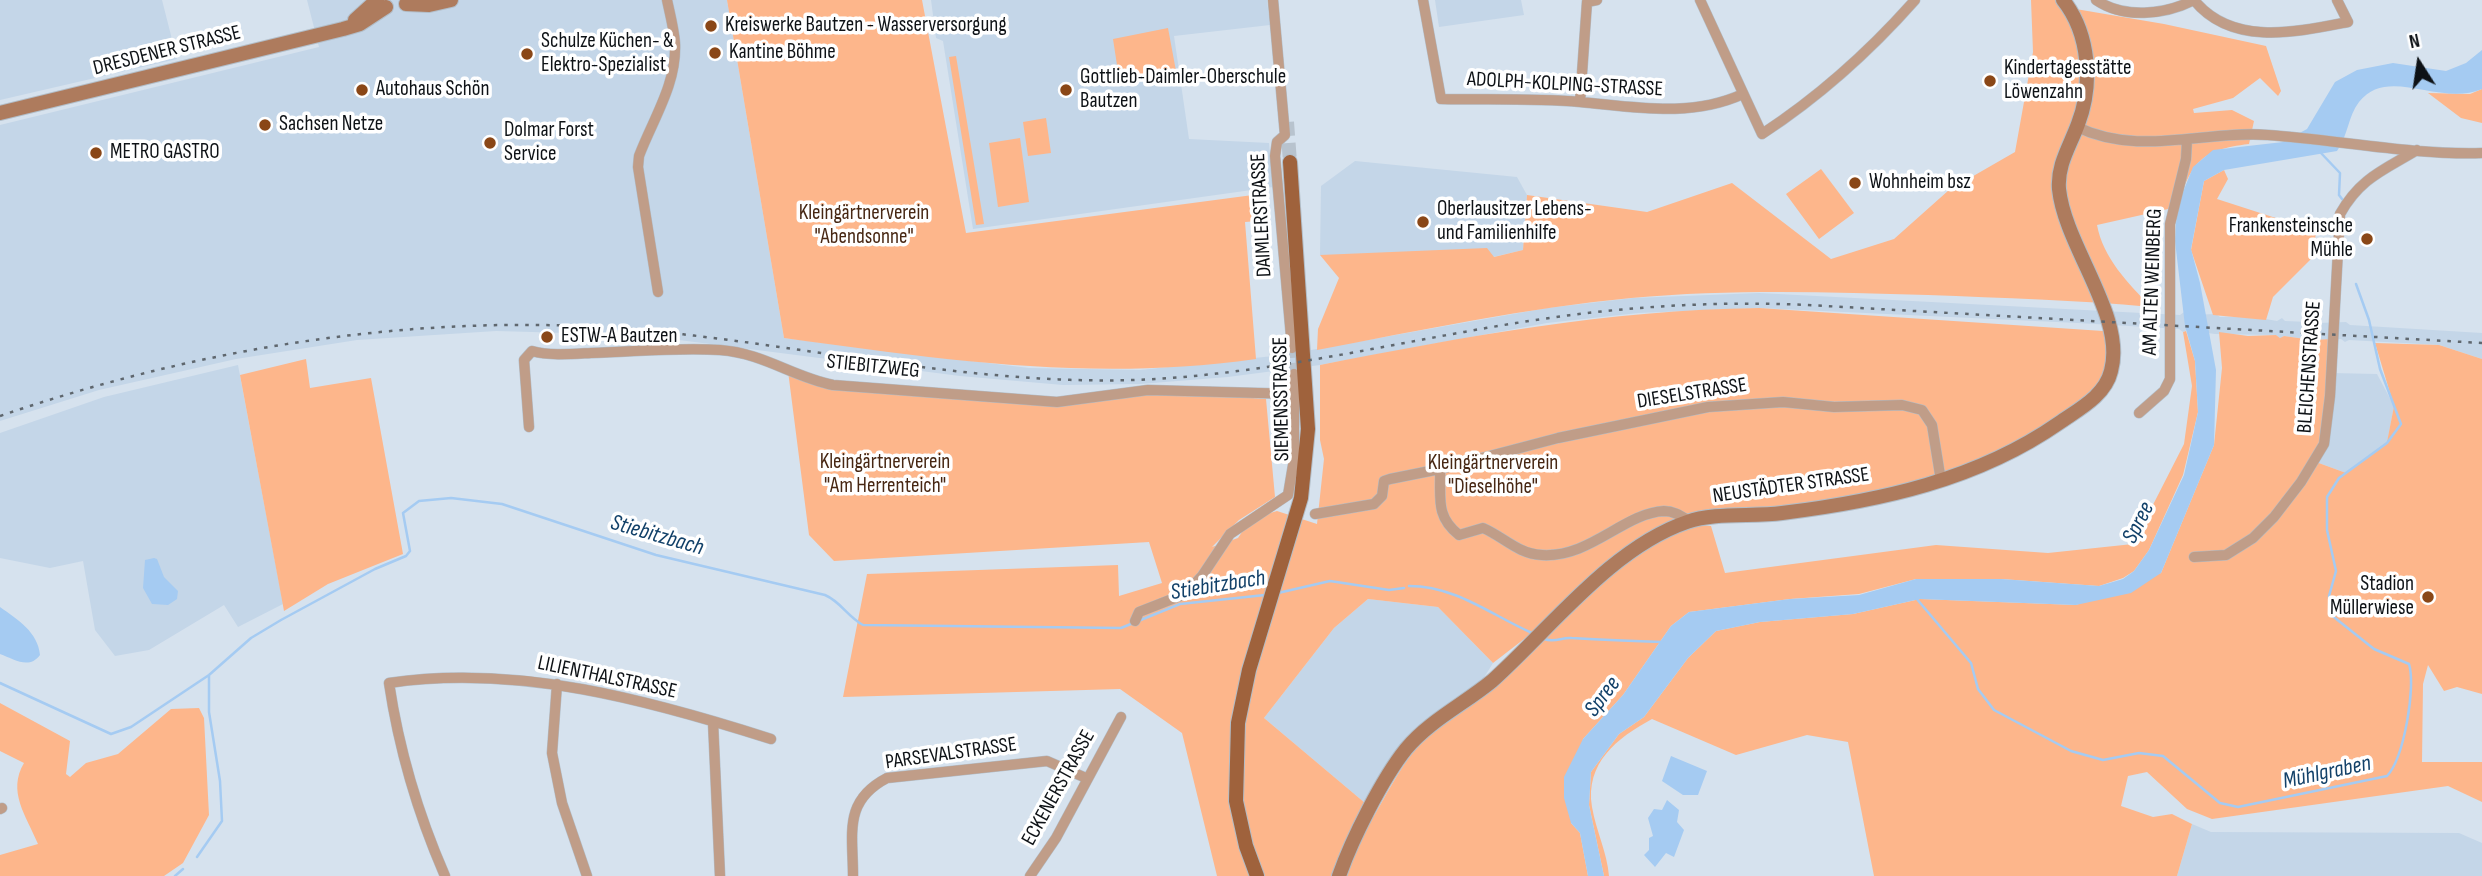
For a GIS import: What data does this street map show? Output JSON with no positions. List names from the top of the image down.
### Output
{
  "streets": {
    "main road": ["SIEMENSSTRASSE"],
    "street": [
      "DRESDENER STRASSE",
      "ADOLPH-KOLPING-STRASSE",
      "DAIMLERSTRASSE",
      "AM ALTEN WEINBERG",
      "STIEBITZWEG",
      "BLEICHENSTRASSE",
      "DIESELSTRASSE",
      "NEUSTÄDTER STRASSE",
      "LILIENTHALSTRASSE",
      "PARSEVALSTRASSE",
      "ECKENERSTRASSE"
    ]
  },
  "crossings": [
    ["DIESELSTRASSE", "NEUSTÄDTER STRASSE"],
    ["PARSEVALSTRASSE", "ECKENERSTRASSE"]
  ],
  "water": ["Spree", "Stiebitzbach", "Mühlgraben"],
  "parks": ["Kleingärtnerverein \"Abendsonne\"", "Kleingärtnerverein \"Am Herrenteich\"", "Kleingärtnerverein \"Dieselhöhe\""],
  "places": [
    "Kreiswerke Bautzen - Wasserversorgung",
    "Kantine Böhme",
    "Schulze Küchen- & Elektro-Spezialist",
    "Kindertagesstätte Löwenzahn",
    "Autohaus Schön",
    "Gottlieb-Daimler-Oberschule Bautzen",
    "Sachsen Netze",
    "Dolmar Forst Service",
    "METRO GASTRO",
    "Wohnheim bsz",
    "Oberlausitzer Lebens- und Familienhilfe",
    "Frankensteinsche Mühle",
    "ESTW-A Bautzen",
    "Stadion Müllerwiese"
  ],
  "north": "top"
}
